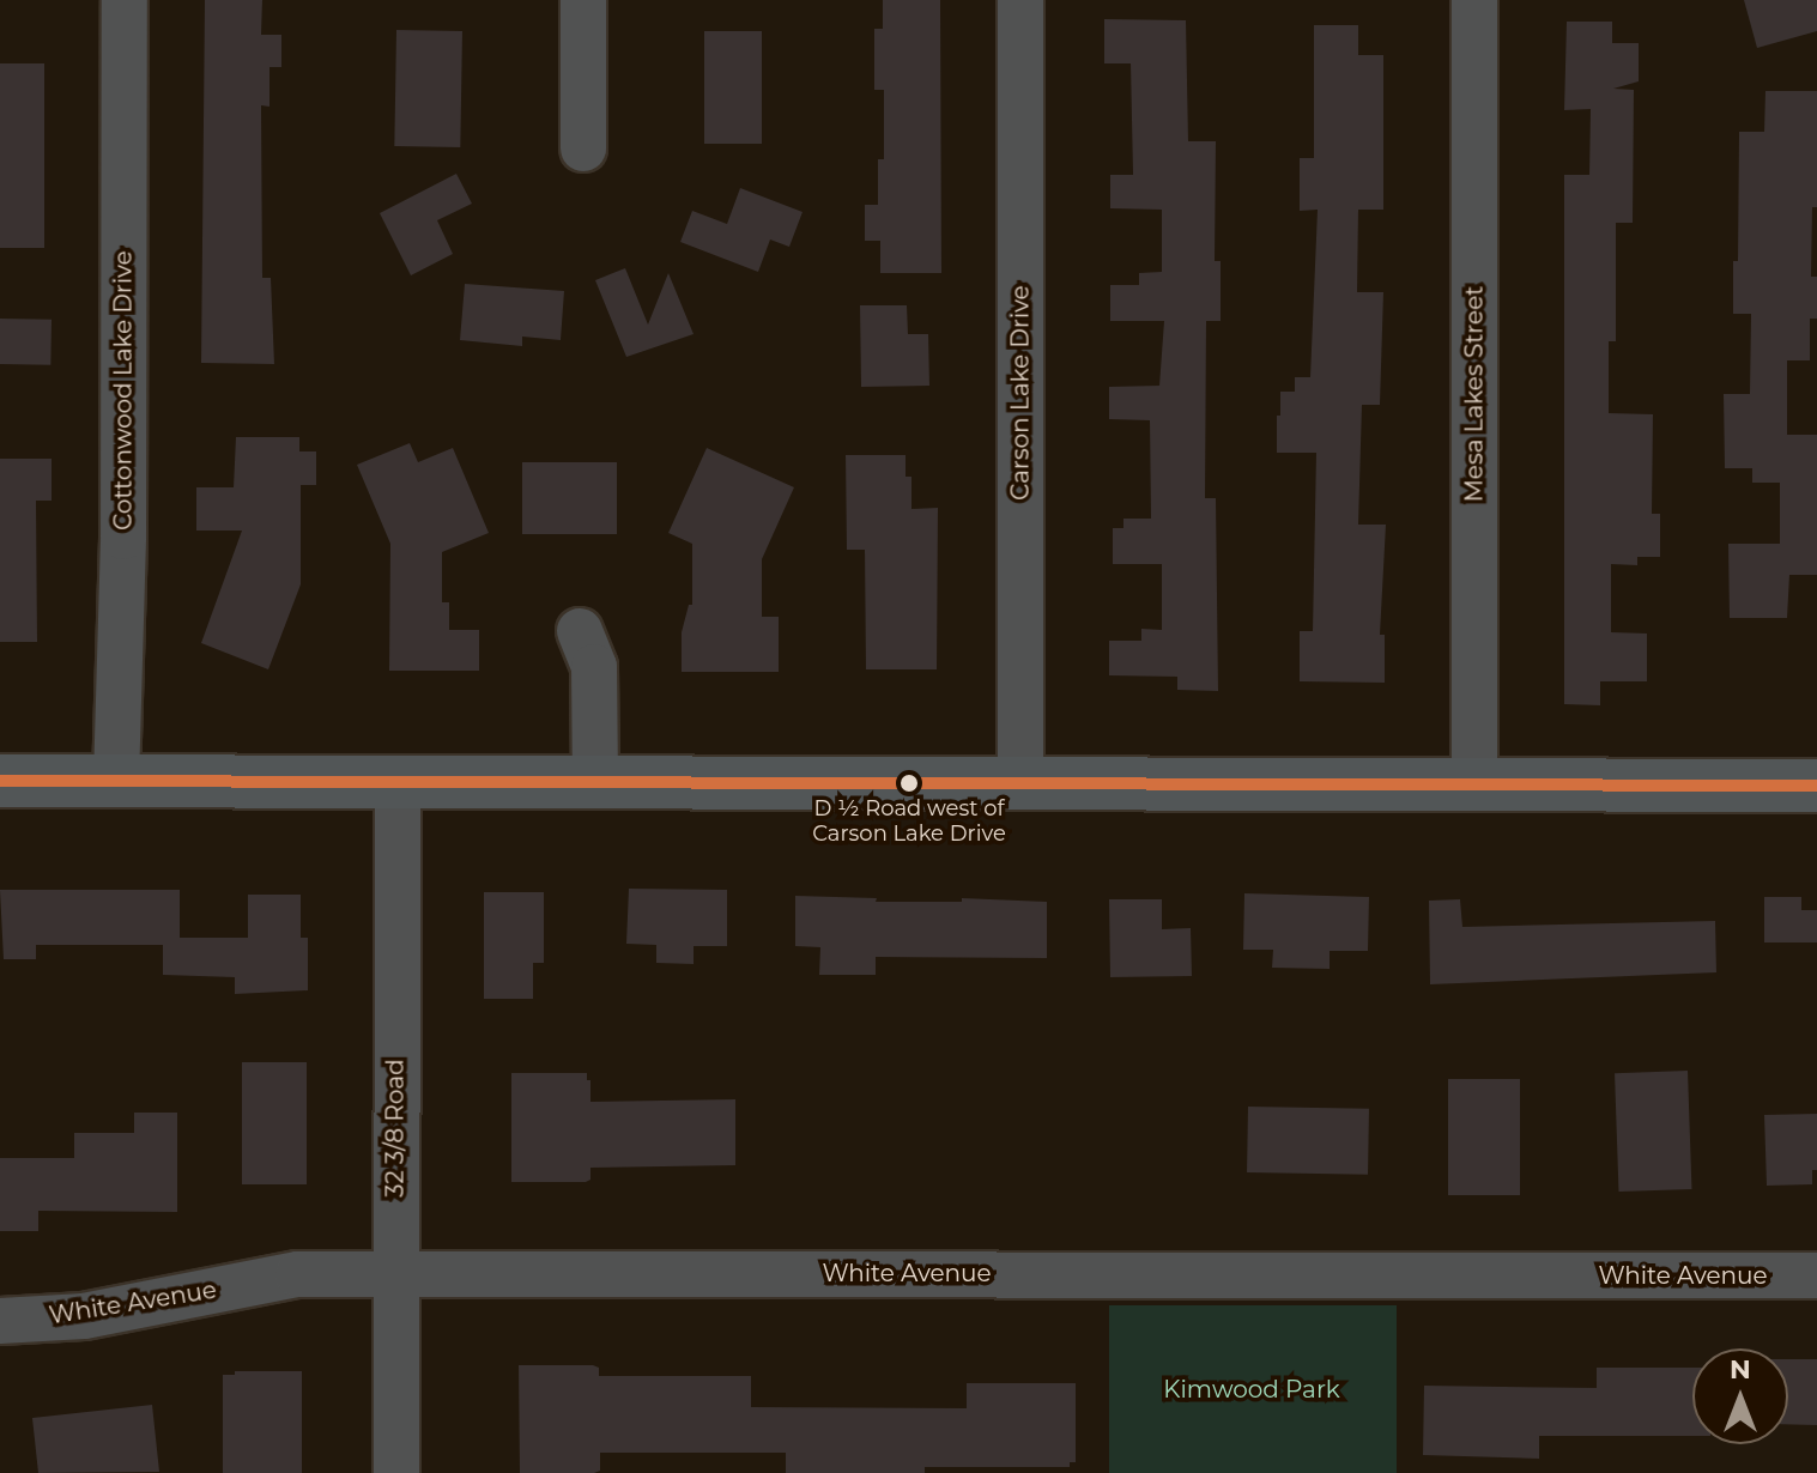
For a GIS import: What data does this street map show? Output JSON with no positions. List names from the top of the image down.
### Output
{
  "streets": {
    "street": [
      "Cottonwood Lake Drive",
      "Carson Lake Drive",
      "Mesa Lakes Street",
      "32 3/8 Road",
      "White Avenue"
    ]
  },
  "crossings": [
    ["32 3/8 Road", "White Avenue"]
  ],
  "parks": ["Kimwood Park"],
  "places": ["D ½ Road west of Carson Lake Drive"],
  "north": "top"
}
